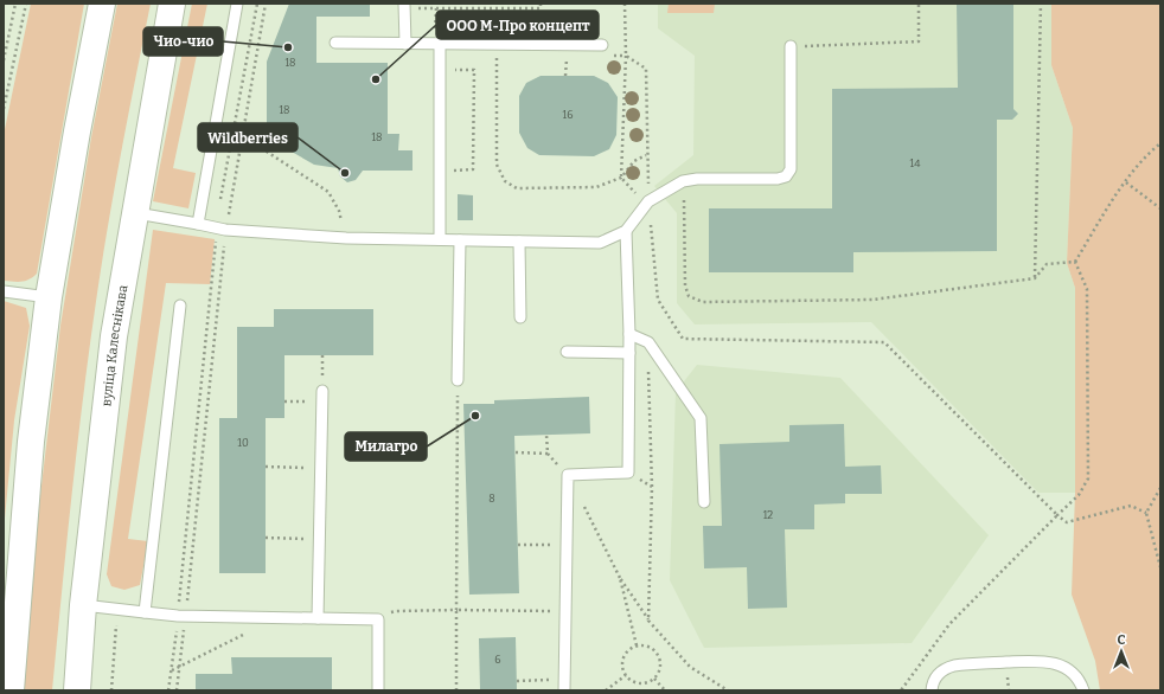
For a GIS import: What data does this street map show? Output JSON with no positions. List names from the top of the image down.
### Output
{
  "streets": {
    "main road": ["вуліца Калеснікава"]
  },
  "places": [
    "Чио-чио",
    "ООО М-Про концепт",
    "Wildberries",
    "Милагро"
  ],
  "house_numbers": [
    "18",
    "18",
    "16",
    "18",
    "14",
    "10",
    "8",
    "12",
    "6"
  ],
  "north": "top"
}
